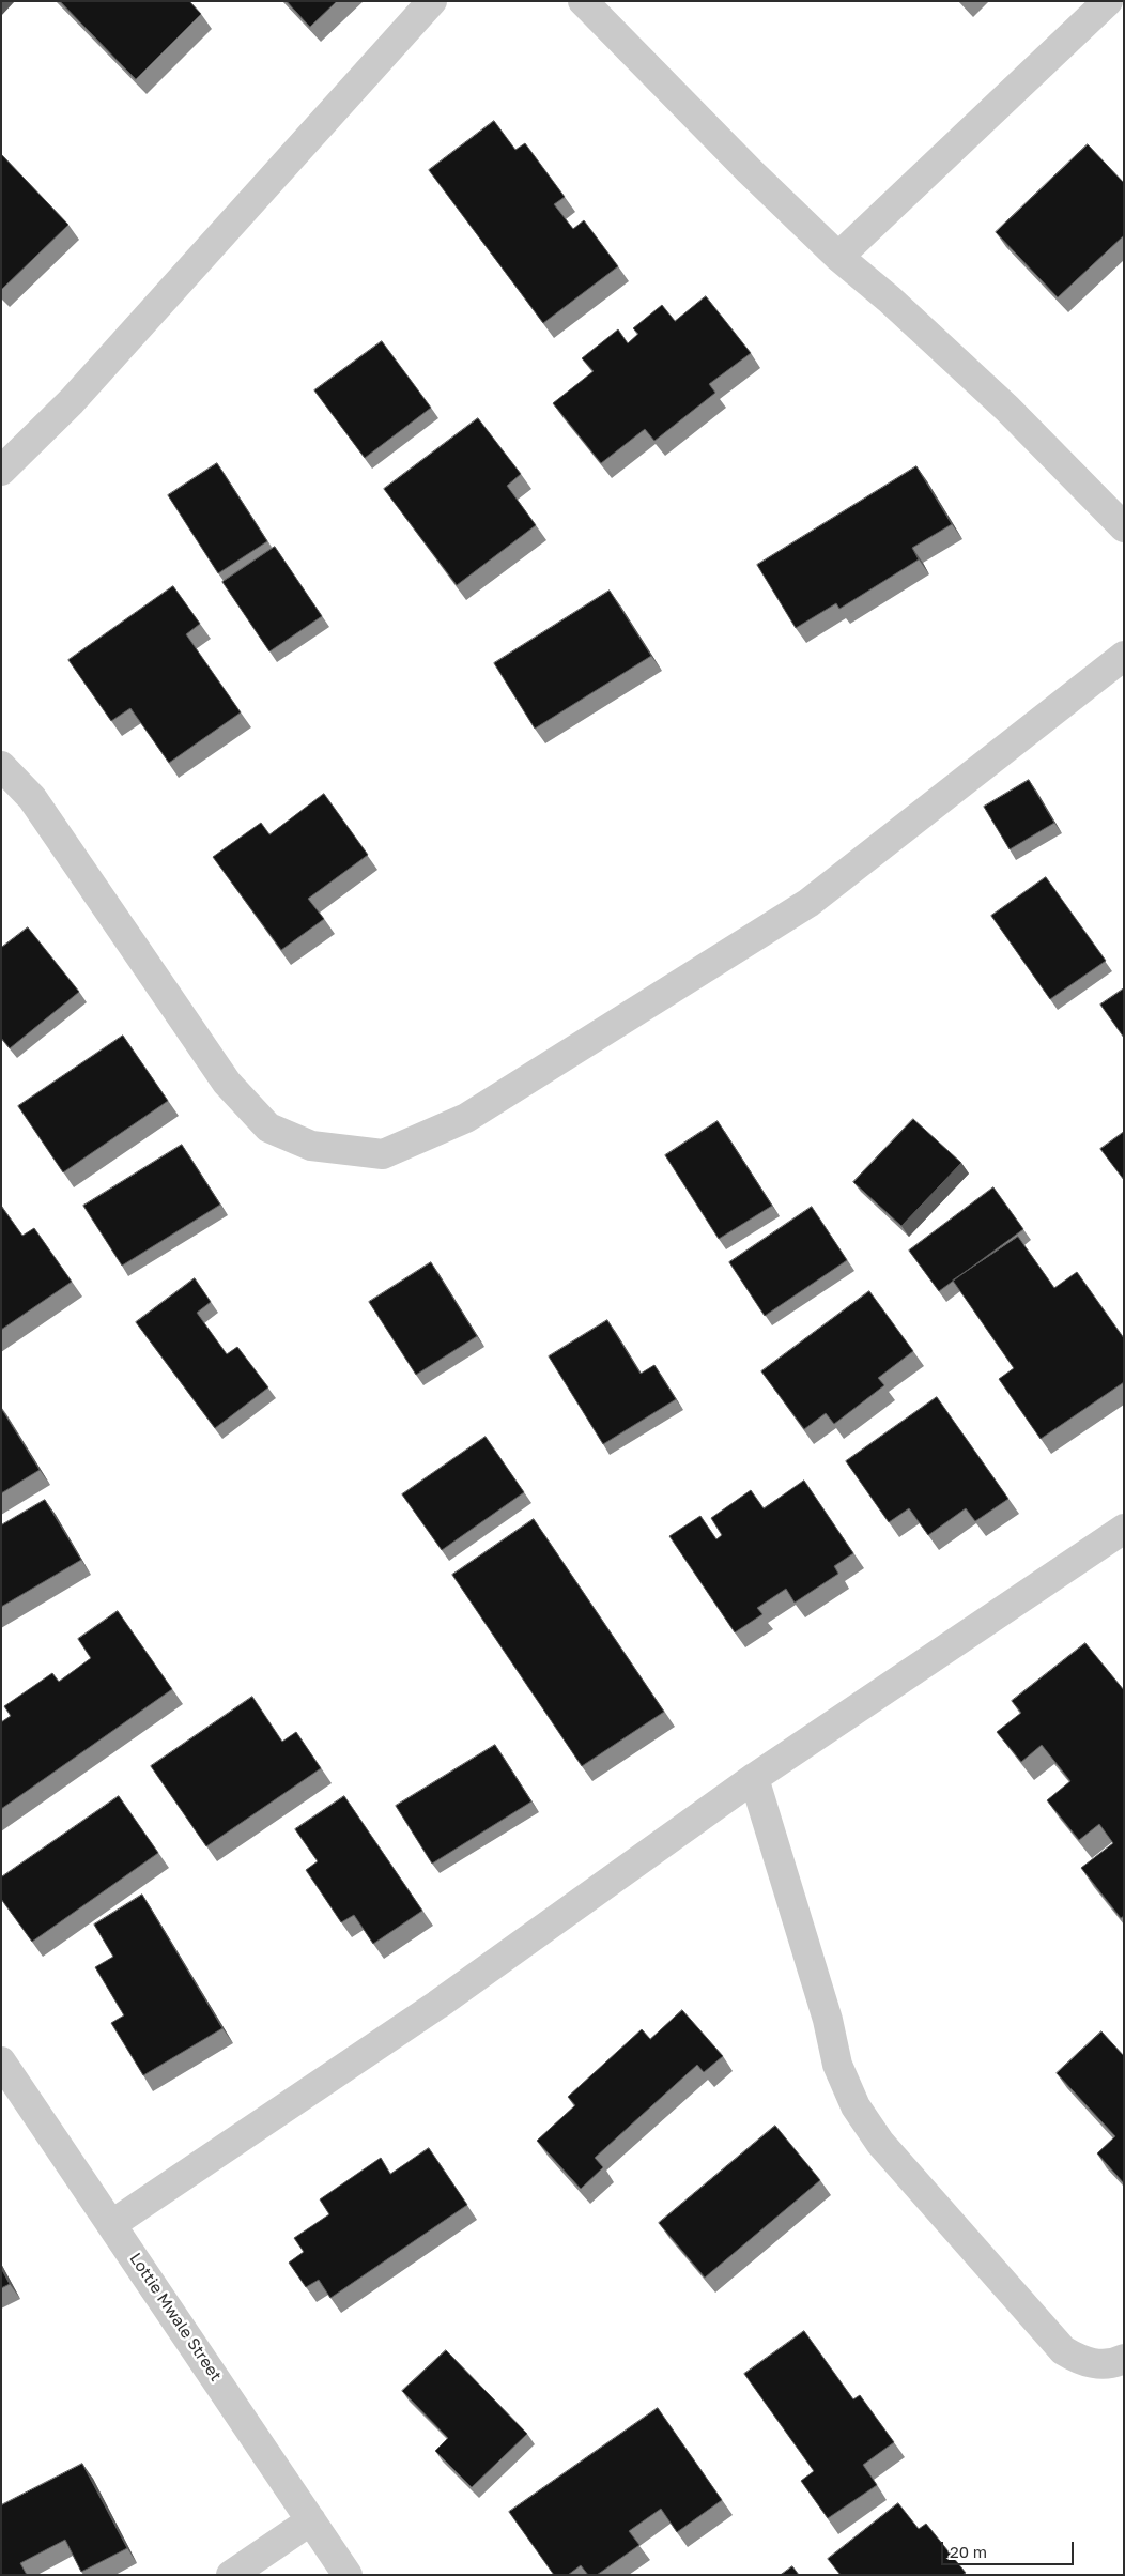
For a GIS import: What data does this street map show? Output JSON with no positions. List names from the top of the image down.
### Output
{
  "streets": {
    "street": ["Lottie Mwale Street"]
  },
  "scale_bar": "20 m"
}
